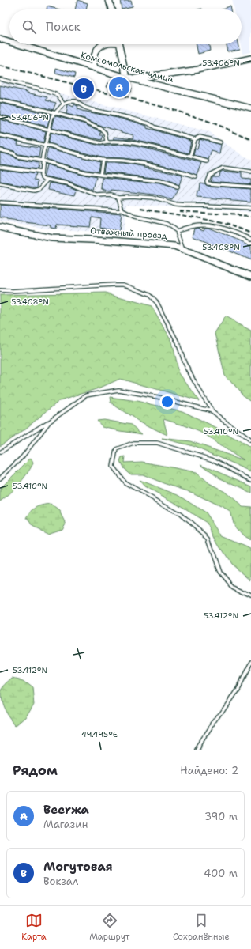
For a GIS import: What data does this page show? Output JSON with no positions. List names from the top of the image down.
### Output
{
  "streets": {
    "street": ["Комсомольская улица", "Отважный проезд"]
  },
  "page": {
    "search": "Поиск",
    "pins": ["A", "B"],
    "heading": ["Рядом", "Найдено: 2"],
    "list": [
      {
        "mark": "A",
        "name": "Beerжа",
        "note": "Магазин",
        "value": "390 m"
      },
      {
        "mark": "B",
        "name": "Могутовая",
        "note": "Вокзал",
        "value": "400 m"
      }
    ],
    "nav": ["Карта", "Маршрут", "Сохранённые"]
  },
  "coordinates": [
    "53.406°N",
    "53.408°N",
    "53.410°N",
    "53.412°N",
    "49.495°E"
  ]
}
